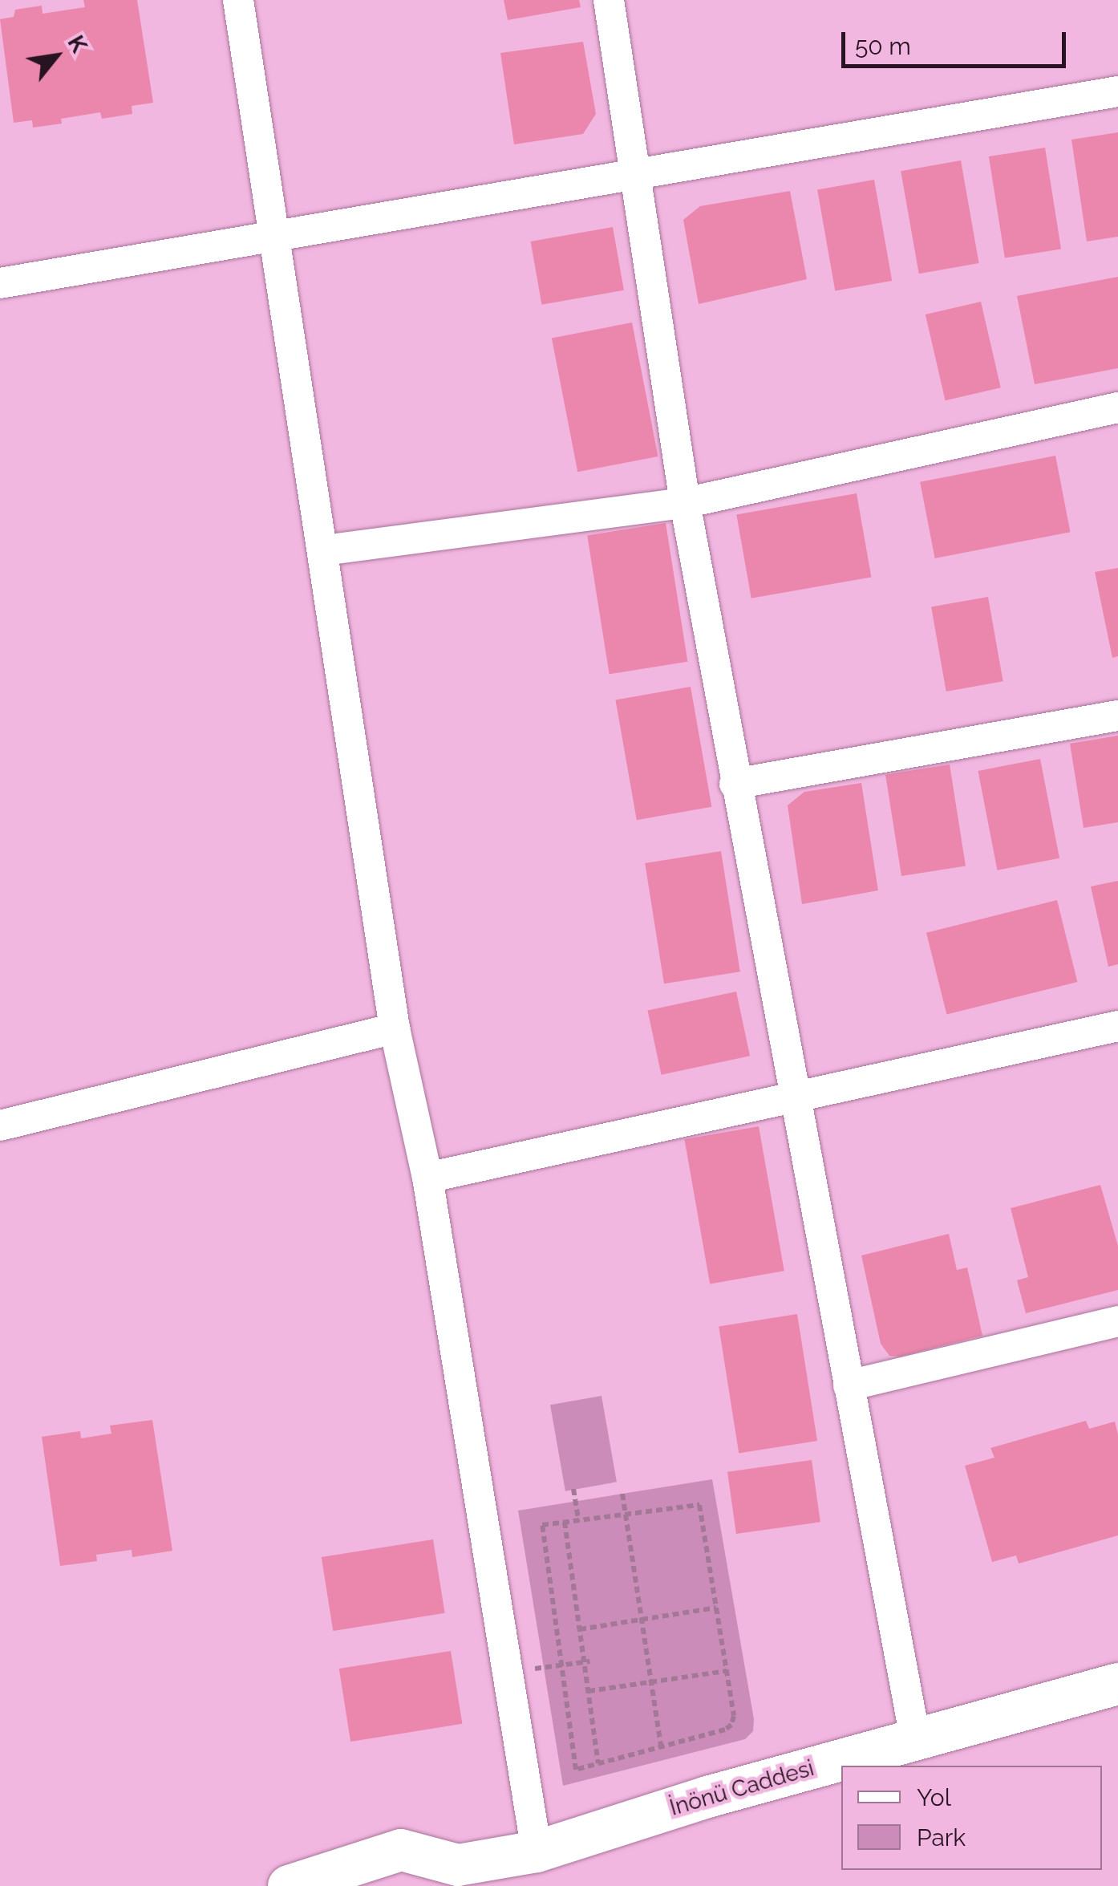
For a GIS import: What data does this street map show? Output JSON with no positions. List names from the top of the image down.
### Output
{
  "streets": {
    "main road": ["İnönü Caddesi"]
  },
  "legend": ["Yol", "Park"],
  "scale_bar": "50 m",
  "north": "top right"
}
